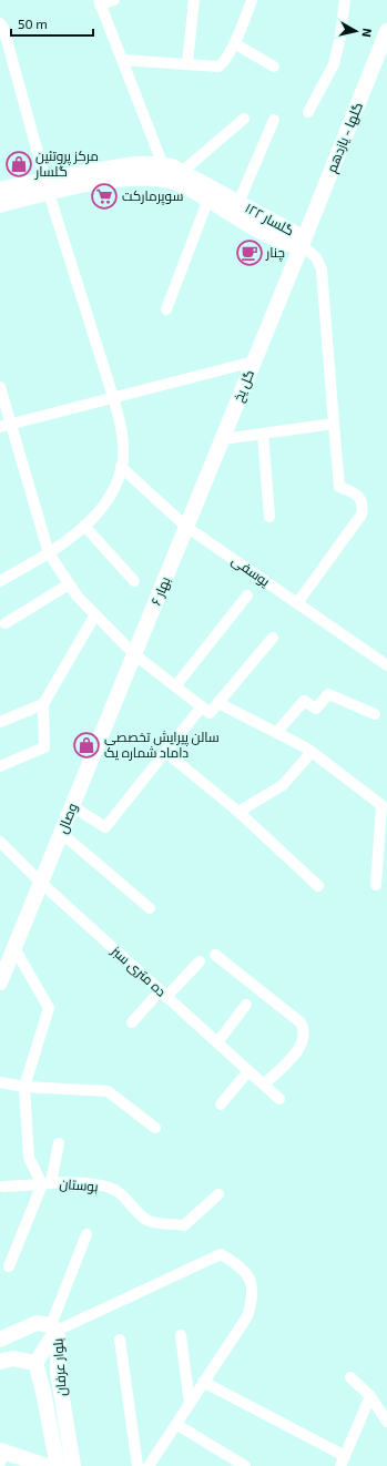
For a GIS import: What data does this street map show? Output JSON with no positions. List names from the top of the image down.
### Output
{
  "streets": {
    "main road": [
      "گلها - یازدهم",
      "گلسار ۱۲۲",
      "گل یخ",
      "بهار ۶",
      "وصال",
      "بلوار عرفان"
    ],
    "street": ["یوسفی", "ده متری سبز", "بوستان"]
  },
  "crossings": [
    ["گلها - یازدهم", "گلسار ۱۲۲"],
    ["گلها - یازدهم", "گل یخ"],
    ["گلسار ۱۲۲", "گل یخ"],
    ["گل یخ", "یوسفی"],
    ["گل یخ", "بهار ۶"],
    ["یوسفی", "بهار ۶"],
    ["بهار ۶", "وصال"],
    ["وصال", "ده متری سبز"]
  ],
  "places": {
    "shop": ["مرکز پروتئین گلسار", "سالن پیرایش تخصصی داماد شماره یک"],
    "supermarket": ["سوپرمارکت"],
    "cafe": ["چنار"]
  },
  "scale_bar": "50 m",
  "north": "right"
}
